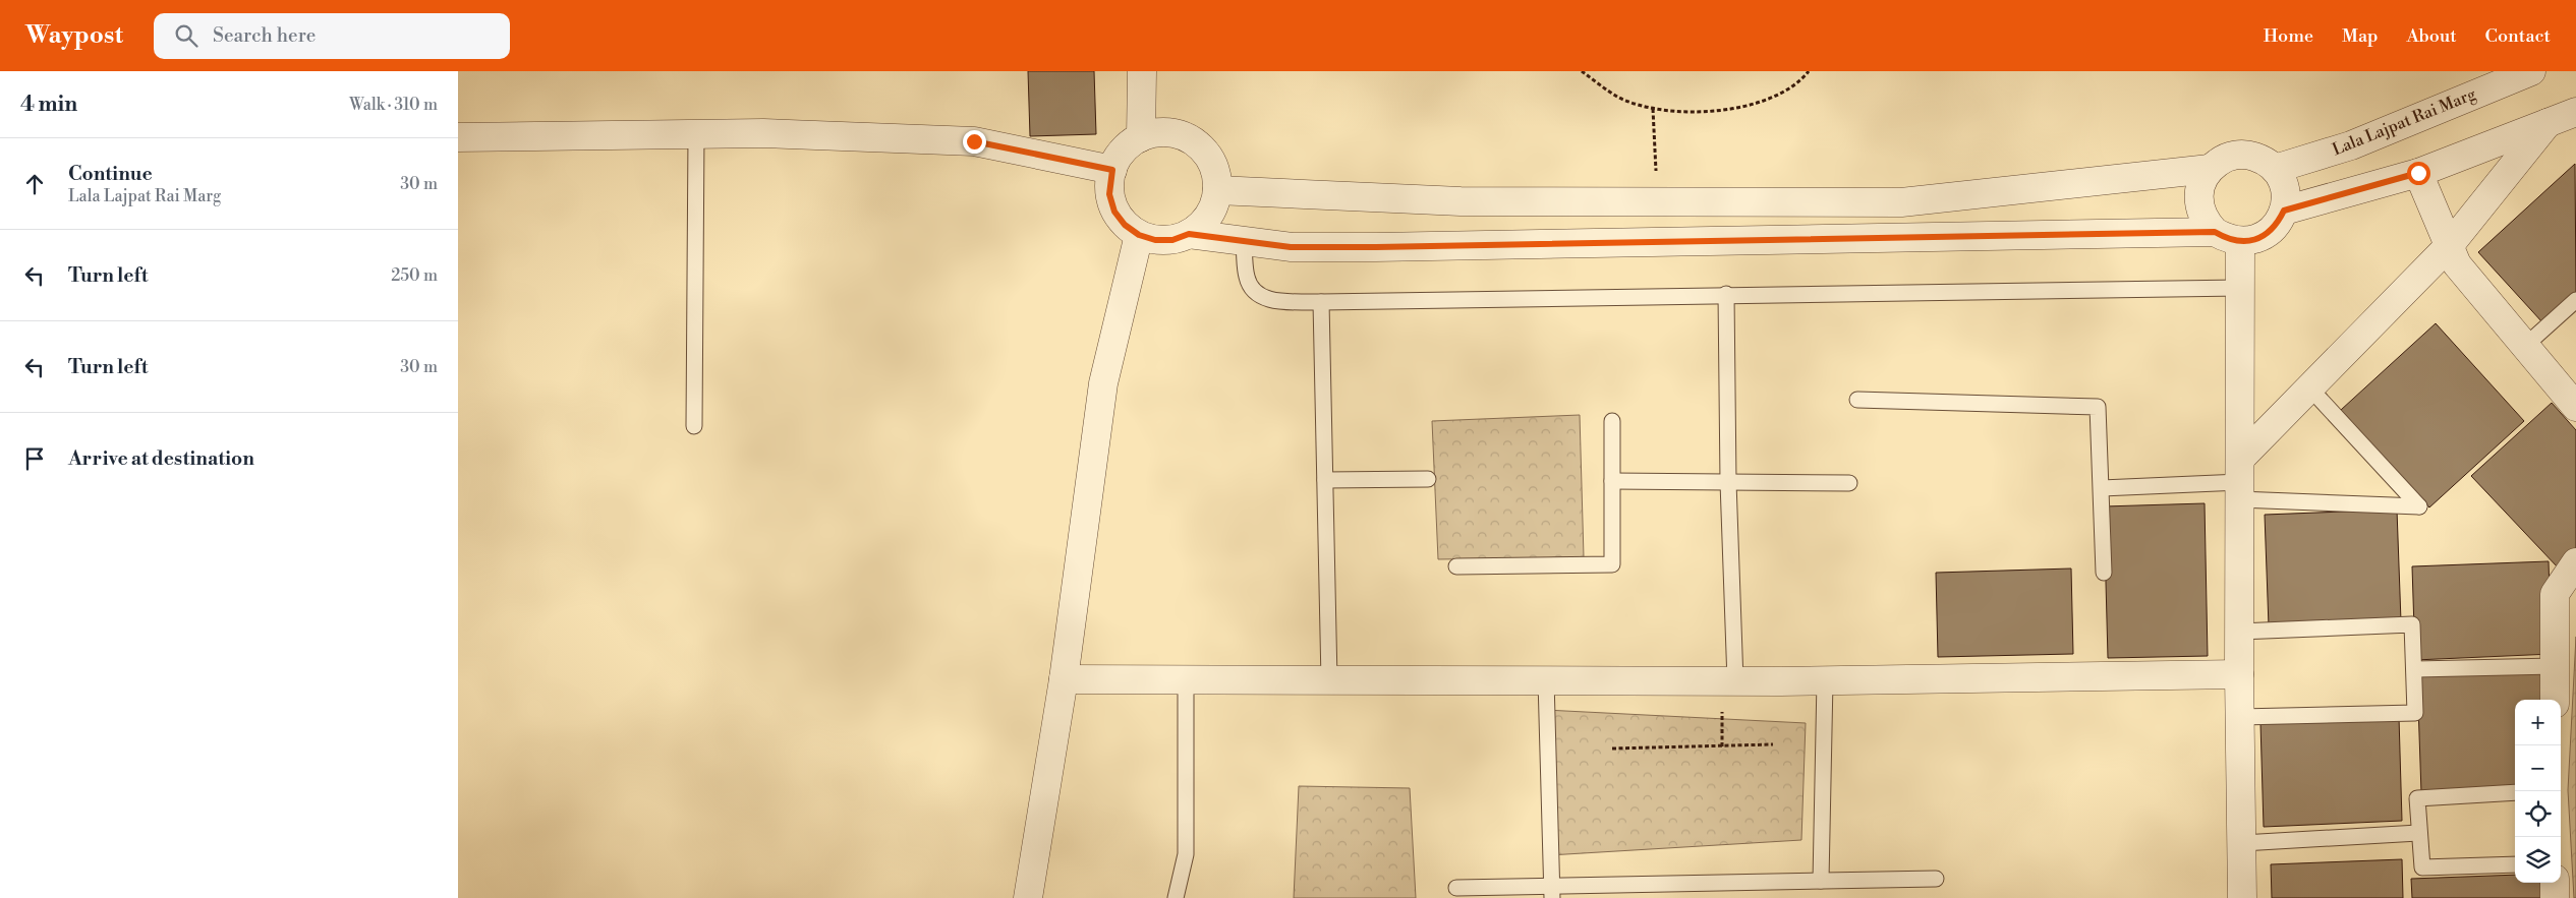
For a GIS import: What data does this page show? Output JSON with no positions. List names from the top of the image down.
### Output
{
  "streets": {
    "street": ["Lala Lajpat Rai Marg"]
  },
  "page": {
    "header": "Waypost",
    "search": "Search here",
    "nav": [
      "Home",
      "Map",
      "About",
      "Contact"
    ],
    "heading": ["4 min", "Walk · 310 m"],
    "list": [
      ["Continue", "Lala Lajpat Rai Marg", "30 m"],
      ["Turn left", "250 m"],
      ["Turn left", "30 m"],
      "Arrive at destination"
    ],
    "map_buttons": ["+", "−"]
  }
}
